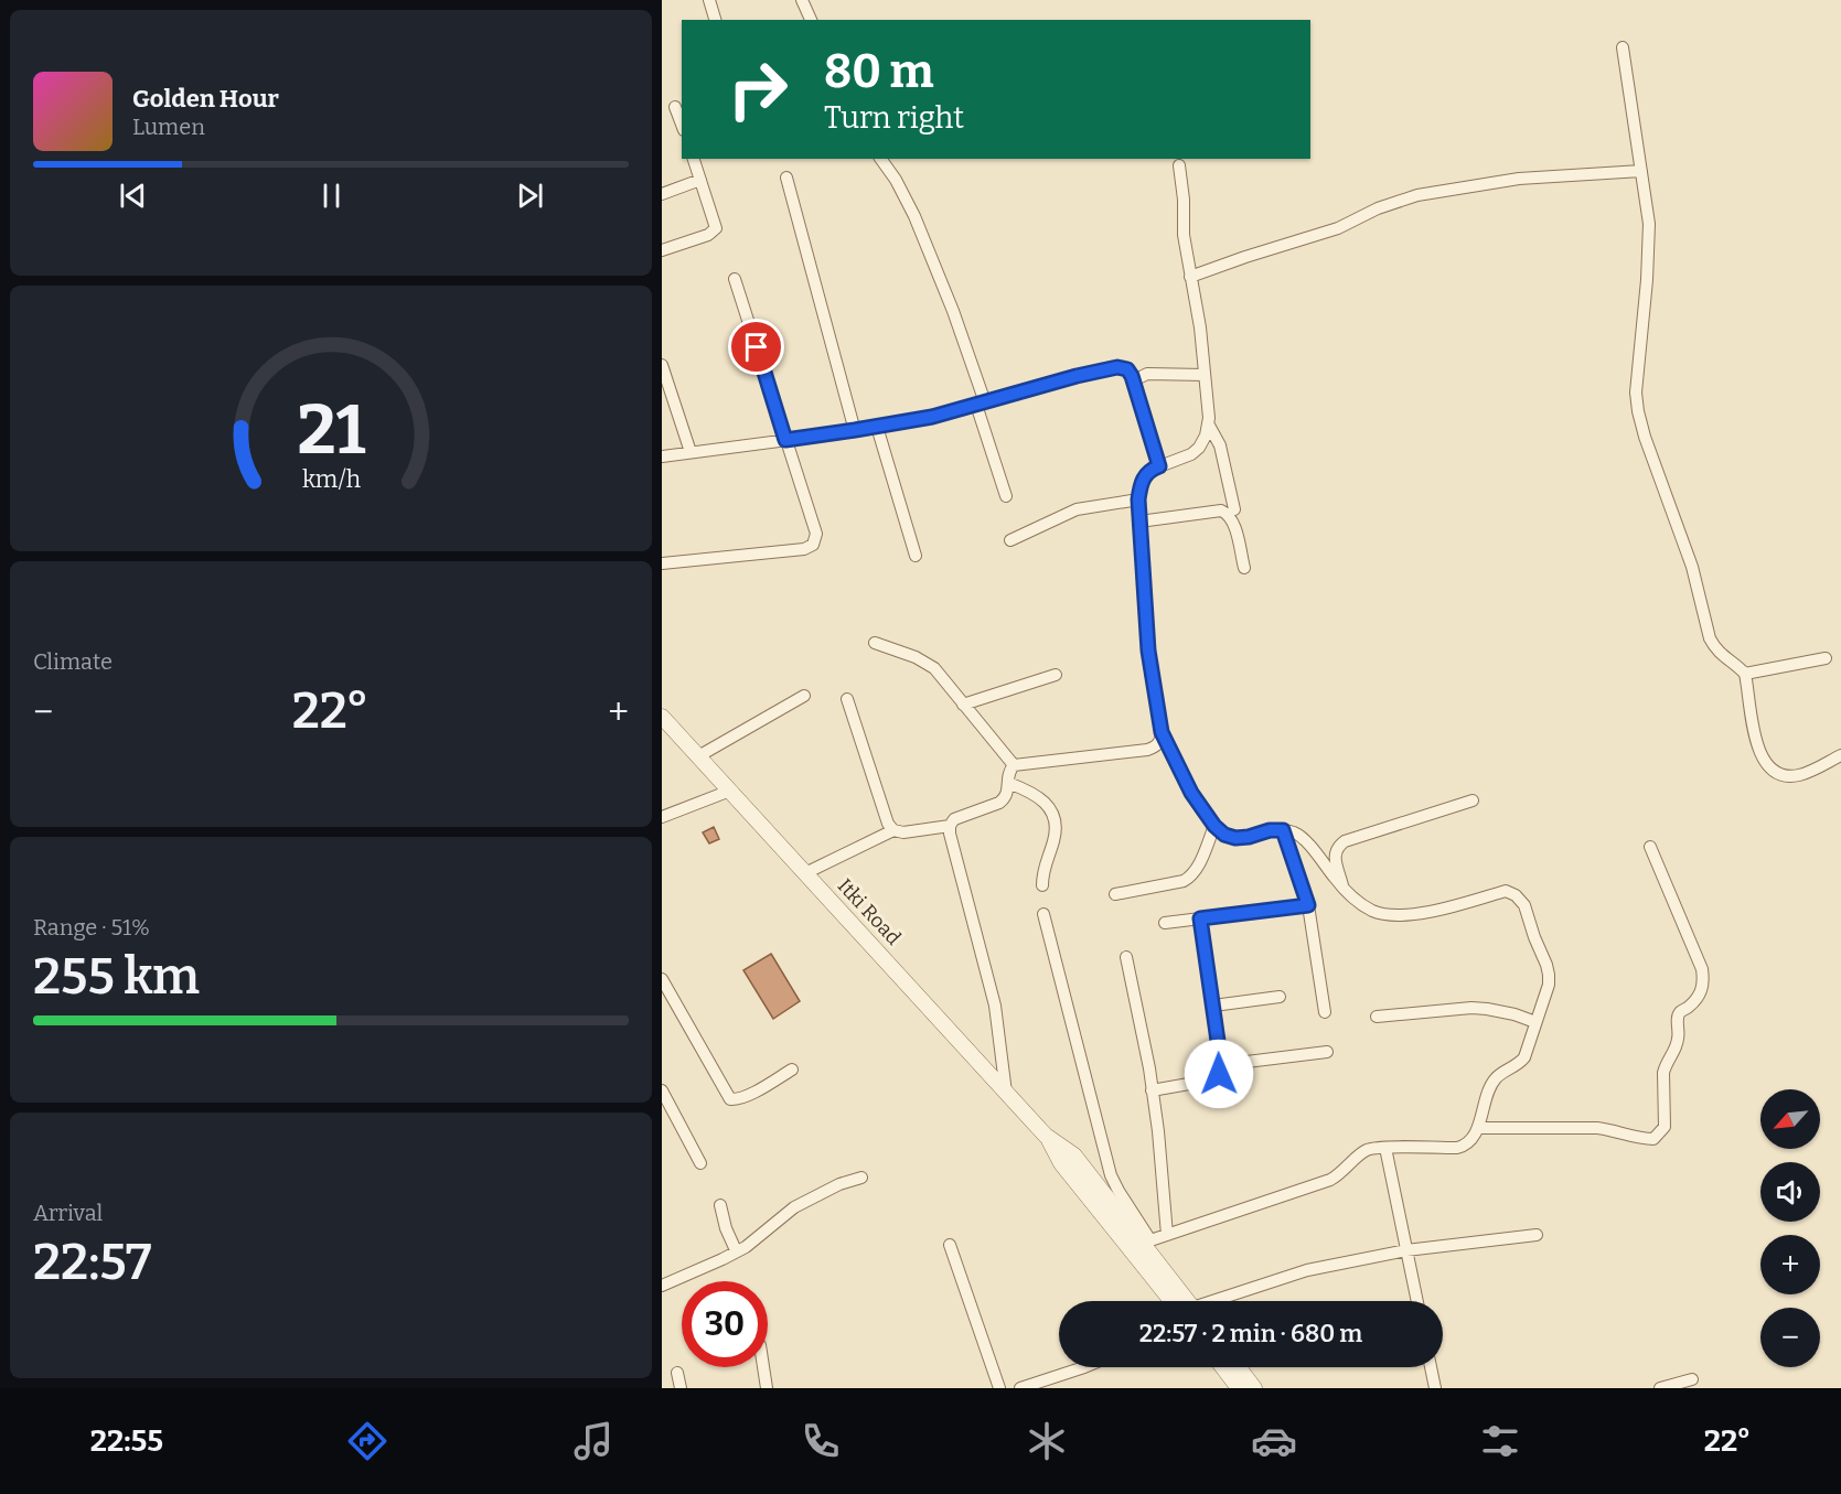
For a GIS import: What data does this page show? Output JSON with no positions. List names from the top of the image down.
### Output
{
  "streets": {
    "street": ["Itki Road"]
  },
  "north": "bottom left",
  "page": {
    "turn": ["80 m", "Turn right"],
    "song": ["Golden Hour", "Lumen"],
    "tile": [
      "Climate",
      ["Range · 51%", "255 km"],
      ["Arrival", "22:57"]
    ],
    "heat": ["−", "22°", "+"],
    "map_buttons": ["+", "−"],
    "limit": "30",
    "trip": "22:57 · 2 min · 680 m",
    "tabs": ["22:55", "22°"],
    "gauge": ["21", "km/h"]
  }
}
